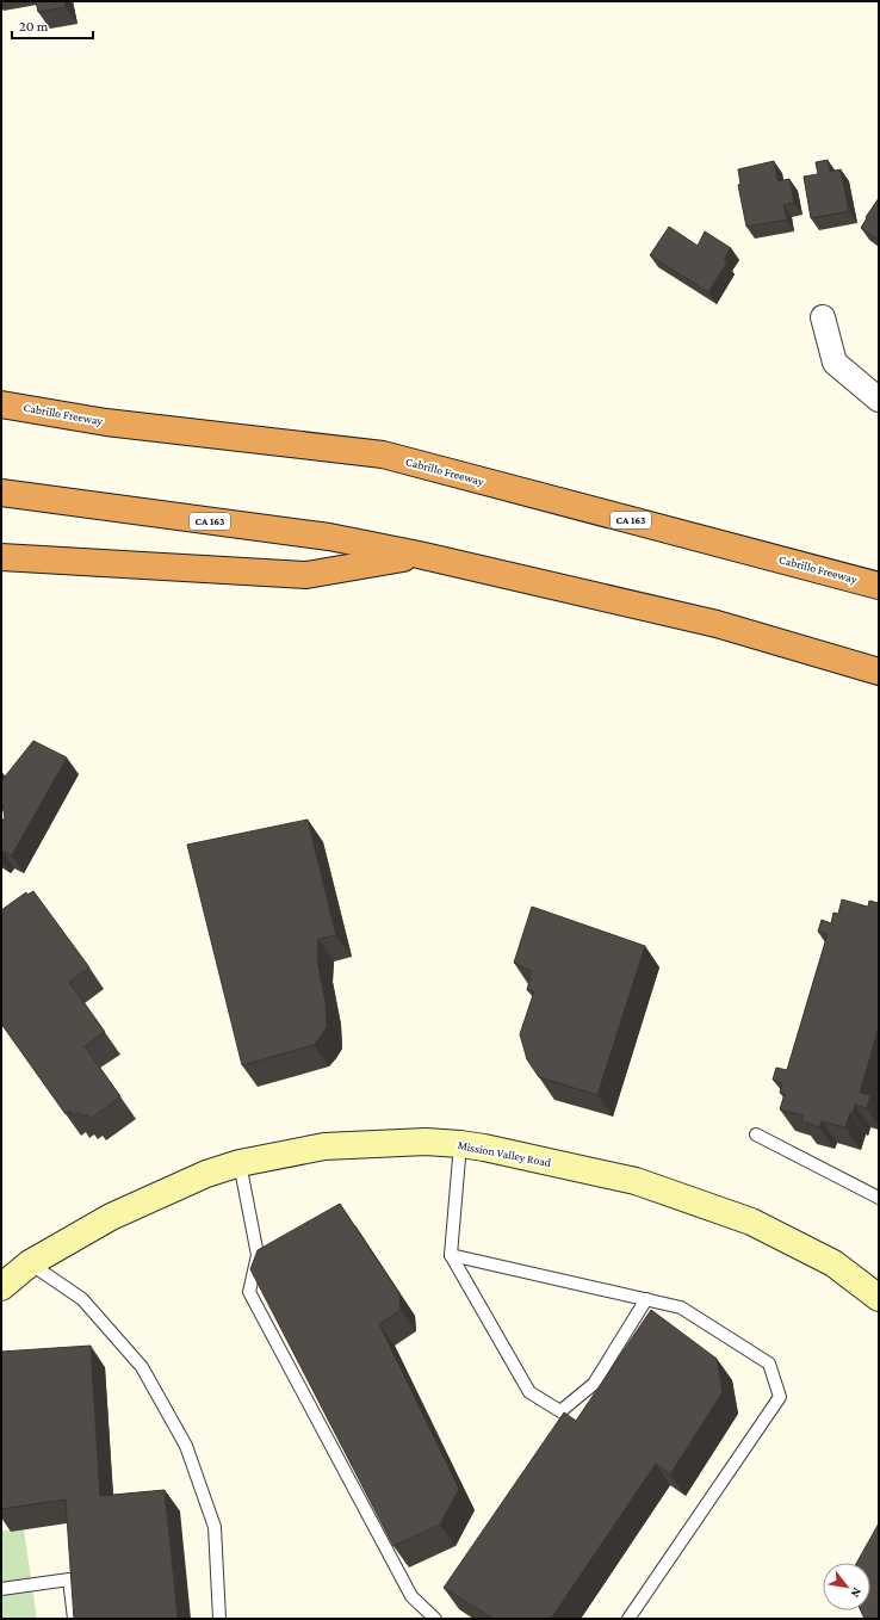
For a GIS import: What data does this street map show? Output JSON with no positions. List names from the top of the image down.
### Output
{
  "streets": {
    "highway": ["Cabrillo Freeway", "CA 163"],
    "street": ["Mission Valley Road"]
  },
  "scale_bar": "20 m",
  "north": "bottom right"
}
